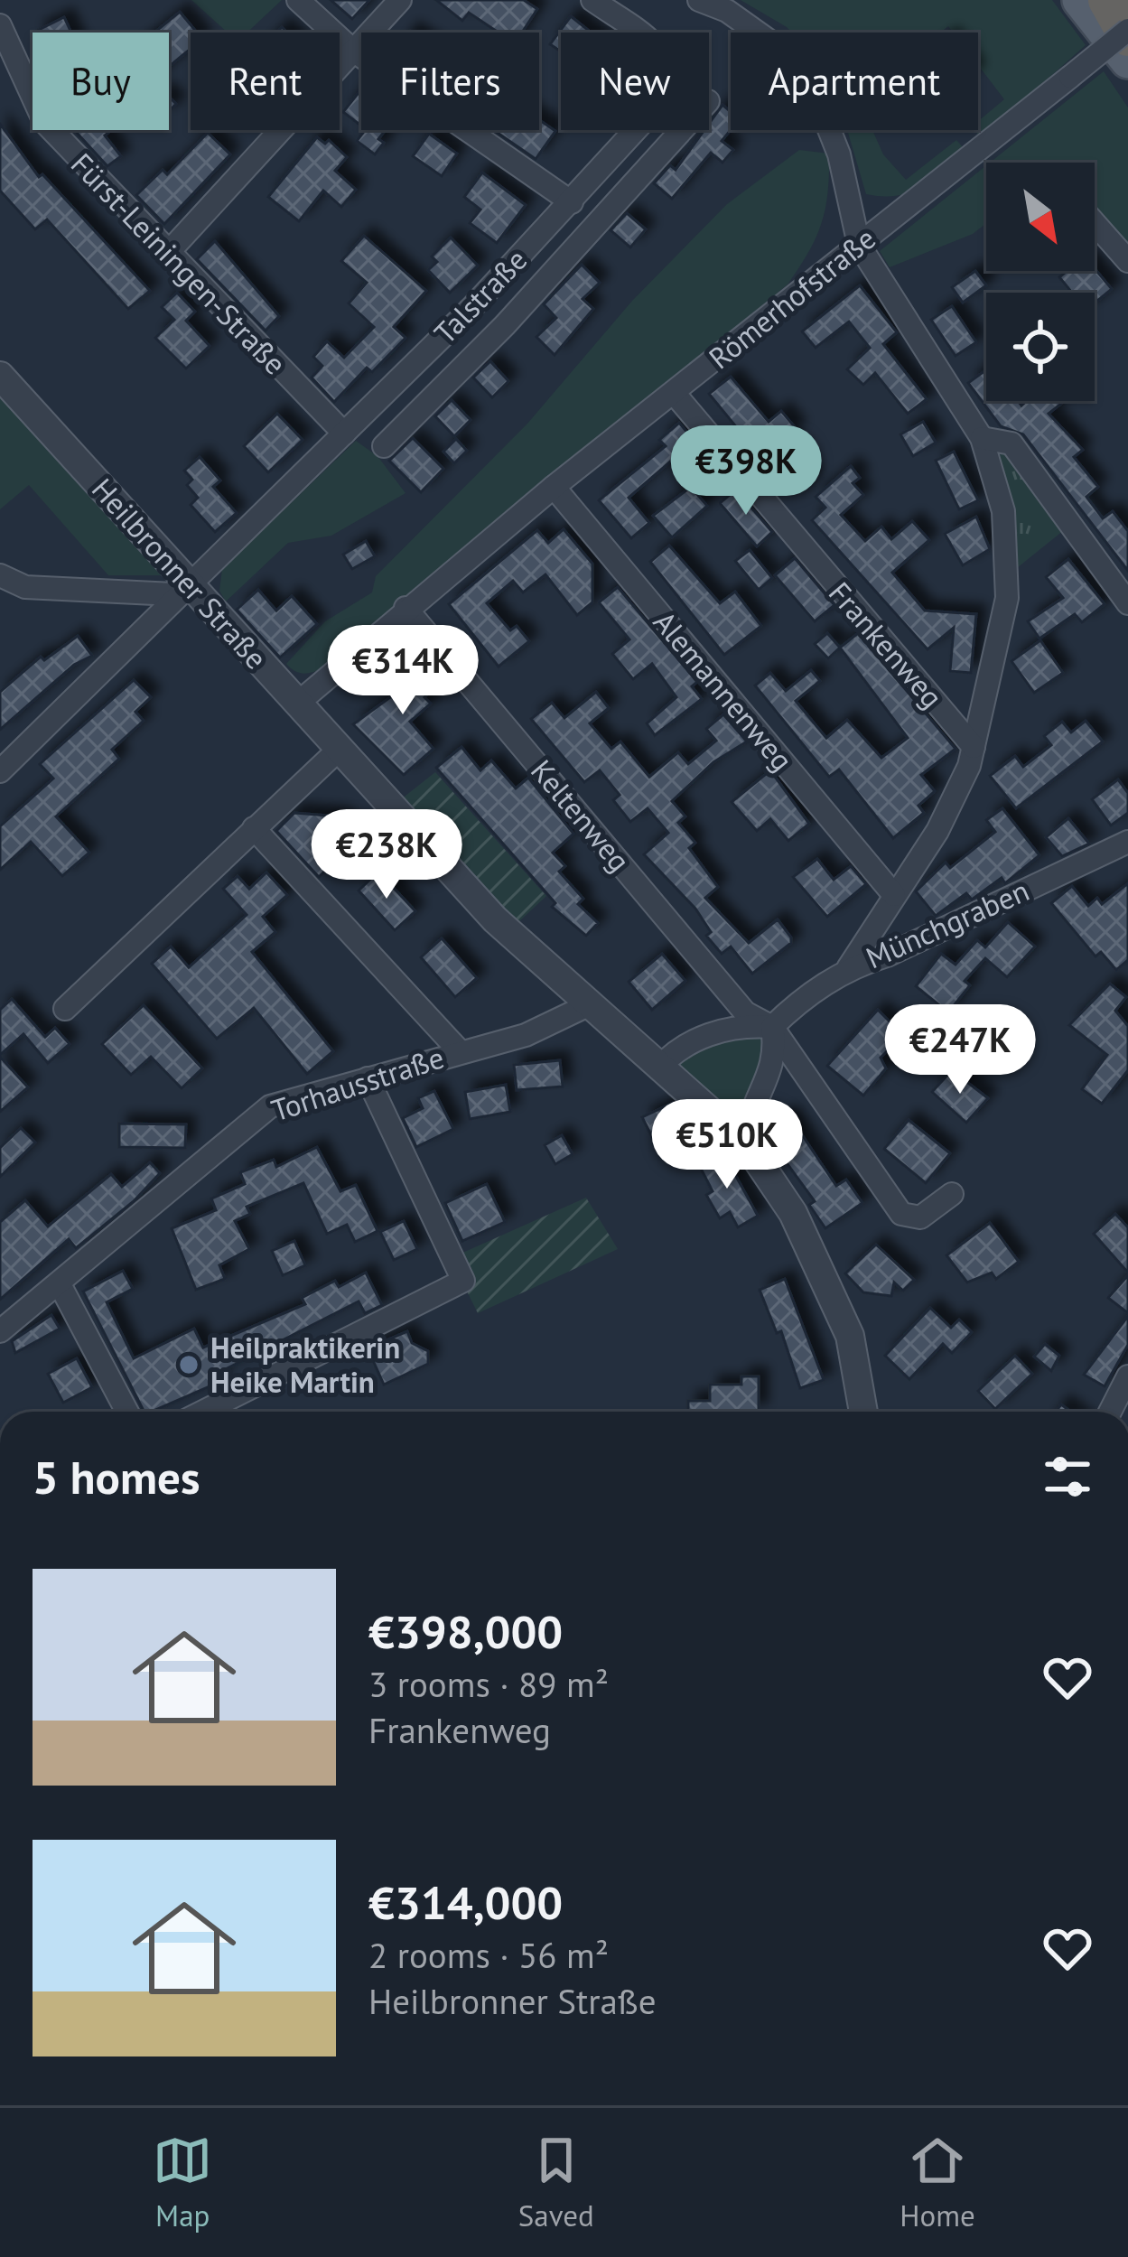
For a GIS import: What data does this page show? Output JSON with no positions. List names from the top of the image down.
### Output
{
  "streets": {
    "street": [
      "Fürst-Leiningen-Straße",
      "Talstraße",
      "Römerhofstraße",
      "Heilbronner Straße",
      "Frankenweg",
      "Alemannenweg",
      "Keltenweg",
      "Münchgraben",
      "Torhausstraße"
    ]
  },
  "crossings": [
    ["Fürst-Leiningen-Straße", "Talstraße"],
    ["Talstraße", "Heilbronner Straße"],
    ["Römerhofstraße", "Frankenweg"],
    ["Römerhofstraße", "Alemannenweg"],
    ["Römerhofstraße", "Keltenweg"],
    ["Heilbronner Straße", "Torhausstraße"],
    ["Keltenweg", "Münchgraben"]
  ],
  "places": ["Heilpraktikerin Heike Martin"],
  "north": "bottom right",
  "page": {
    "chip": [
      "Buy",
      "Rent",
      "Filters",
      "New",
      "Apartment"
    ],
    "price": [
      "€398K",
      "€314K",
      "€238K",
      "€247K",
      "€510K"
    ],
    "heading": "5 homes",
    "list": [
      {
        "name": "€398,000",
        "note": "3 rooms · 89 m² · Frankenweg"
      },
      {
        "name": "€314,000",
        "note": "2 rooms · 56 m² · Heilbronner Straße"
      }
    ],
    "tabs": ["Map", "Saved", "Home"]
  }
}
